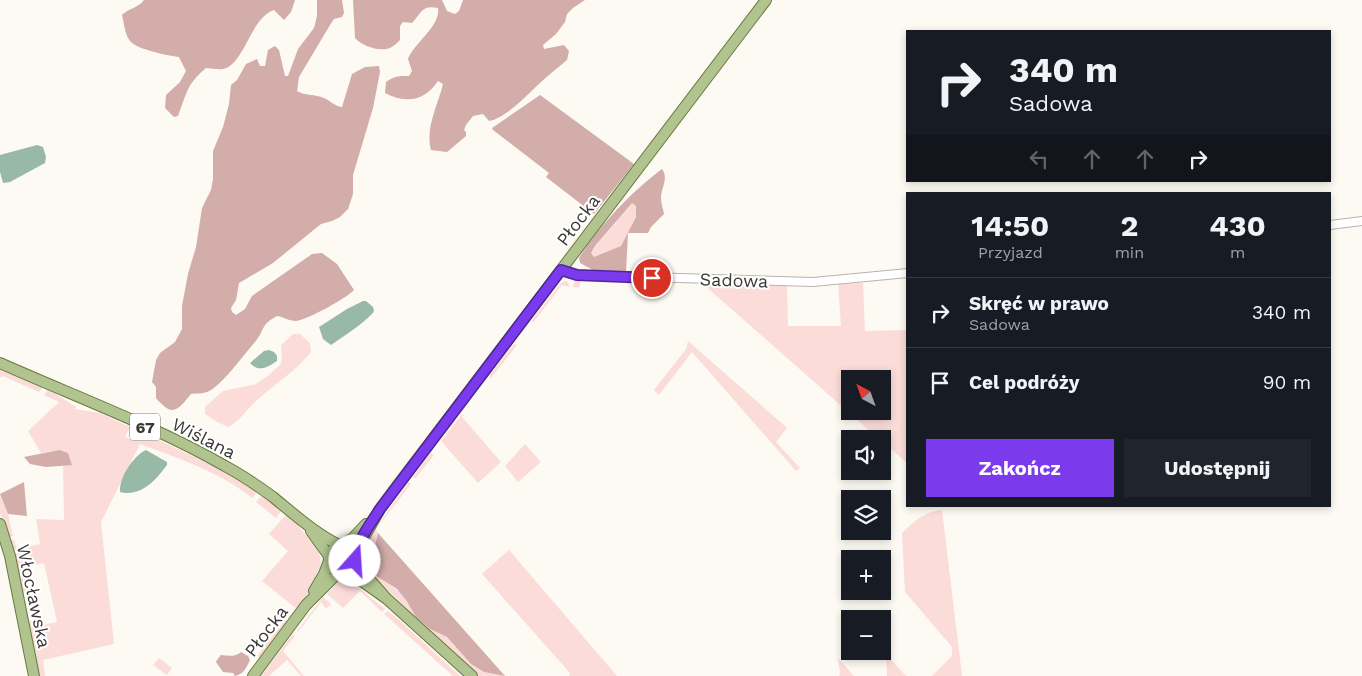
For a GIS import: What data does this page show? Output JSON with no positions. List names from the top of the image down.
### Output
{
  "streets": {
    "main road": [
      "Płocka",
      "67",
      "Wiślana",
      "Włocławska"
    ],
    "street": ["Sadowa"]
  },
  "crossings": [
    ["Płocka", "Sadowa"],
    ["Płocka", "67"],
    ["Płocka", "Wiślana"],
    ["67", "Wiślana"]
  ],
  "north": "top left",
  "page": {
    "turn": ["340 m", "Sadowa"],
    "eta": [
      "14:50",
      "Przyjazd",
      "2",
      "min",
      "430",
      "m"
    ],
    "list": [
      {
        "name": "Skręć w prawo",
        "note": "Sadowa",
        "value": "340 m"
      },
      {
        "name": "Cel podróży",
        "value": "90 m"
      }
    ],
    "map_buttons": ["+", "−"],
    "buttons": ["Zakończ", "Udostępnij"]
  }
}
